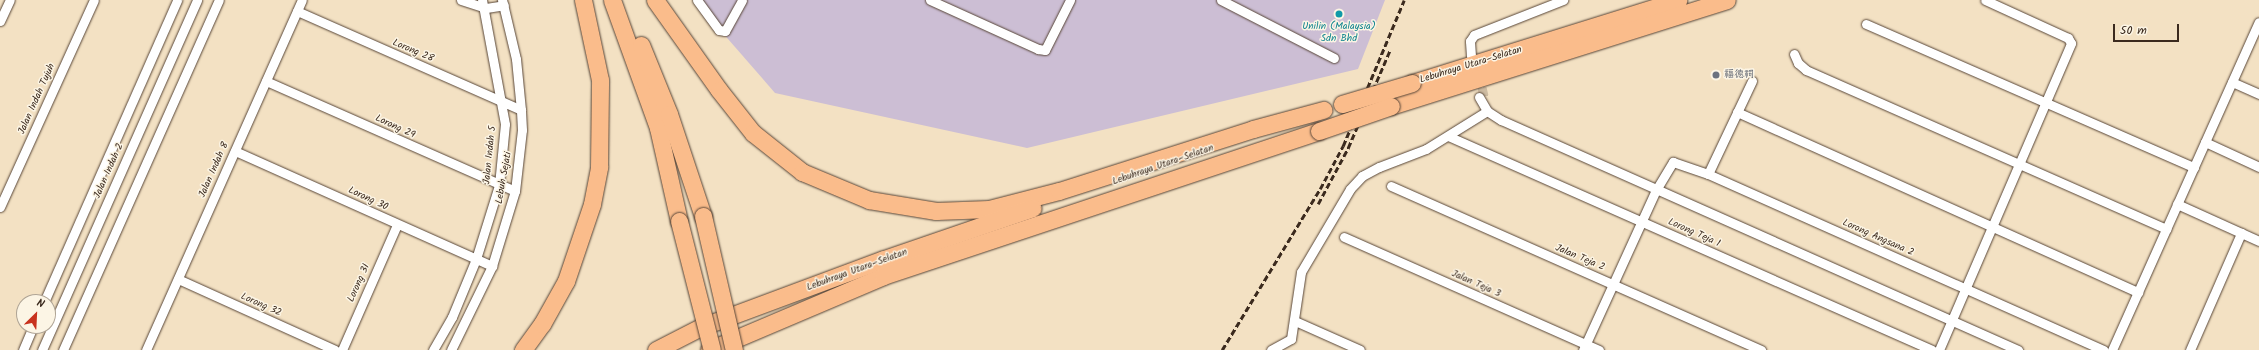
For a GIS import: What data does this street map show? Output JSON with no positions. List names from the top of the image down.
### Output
{
  "streets": {
    "highway": ["Lebuhraya Utara–Selatan"],
    "street": [
      "Lorong 28",
      "Jalan Indah Tujuh",
      "Lorong 29",
      "Jalan Indah 5",
      "Jalan Indah 8",
      "Jalan Indah 2",
      "Lebuh Sejati",
      "Lorong 30",
      "Lorong Teja 1",
      "Lorong Angsana 2",
      "Jalan Teja 2",
      "Lorong 31",
      "Jalan Teja 3",
      "Lorong 32"
    ]
  },
  "crossings": [
    ["Lorong 28", "Jalan Indah 5"],
    ["Lorong 28", "Jalan Indah 8"],
    ["Lorong 28", "Lebuh Sejati"],
    ["Lorong 29", "Jalan Indah 5"],
    ["Lorong 29", "Jalan Indah 8"],
    ["Lorong 29", "Lebuh Sejati"],
    ["Jalan Indah 5", "Lorong 30"],
    ["Jalan Indah 8", "Lorong 30"],
    ["Jalan Indah 8", "Lorong 32"],
    ["Lebuh Sejati", "Lorong 30"],
    ["Lorong 30", "Lorong 31"]
  ],
  "places": ["Unilin (Malaysia) Sdn Bhd", "福德祠"],
  "scale_bar": "50 m",
  "north": "top right"
}
